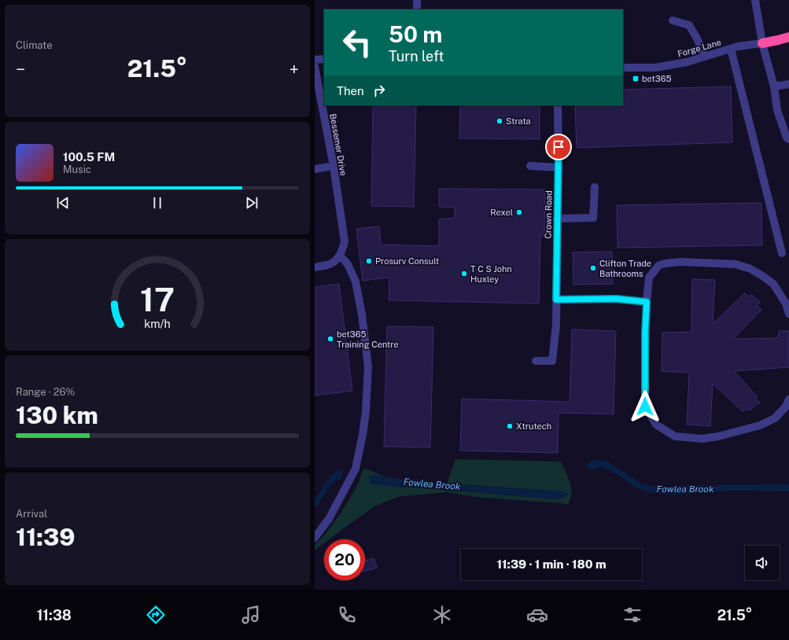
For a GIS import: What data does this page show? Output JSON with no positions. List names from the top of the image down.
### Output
{
  "streets": {
    "street": ["Forge Lane", "Bessemer Drive", "Crown Road"]
  },
  "water": ["Fowlea Brook"],
  "places": {
    "transit": ["bet365"],
    "other": [
      "Strata",
      "Rexel",
      "Prosurv Consult",
      "Clifton Trade Bathrooms",
      "T C S John Huxley",
      "bet365 Training Centre",
      "Xtrutech"
    ]
  },
  "page": {
    "tile": [
      "Climate",
      ["Range · 26%", "130 km"],
      ["Arrival", "11:39"]
    ],
    "turn": ["50 m", "Turn left"],
    "heat": ["−", "21.5°", "+"],
    "then": "Then",
    "song": ["100.5 FM", "Music"],
    "limit": "20",
    "trip": "11:39 · 1 min · 180 m",
    "tabs": ["11:38", "21.5°"],
    "gauge": ["17", "km/h"]
  }
}
